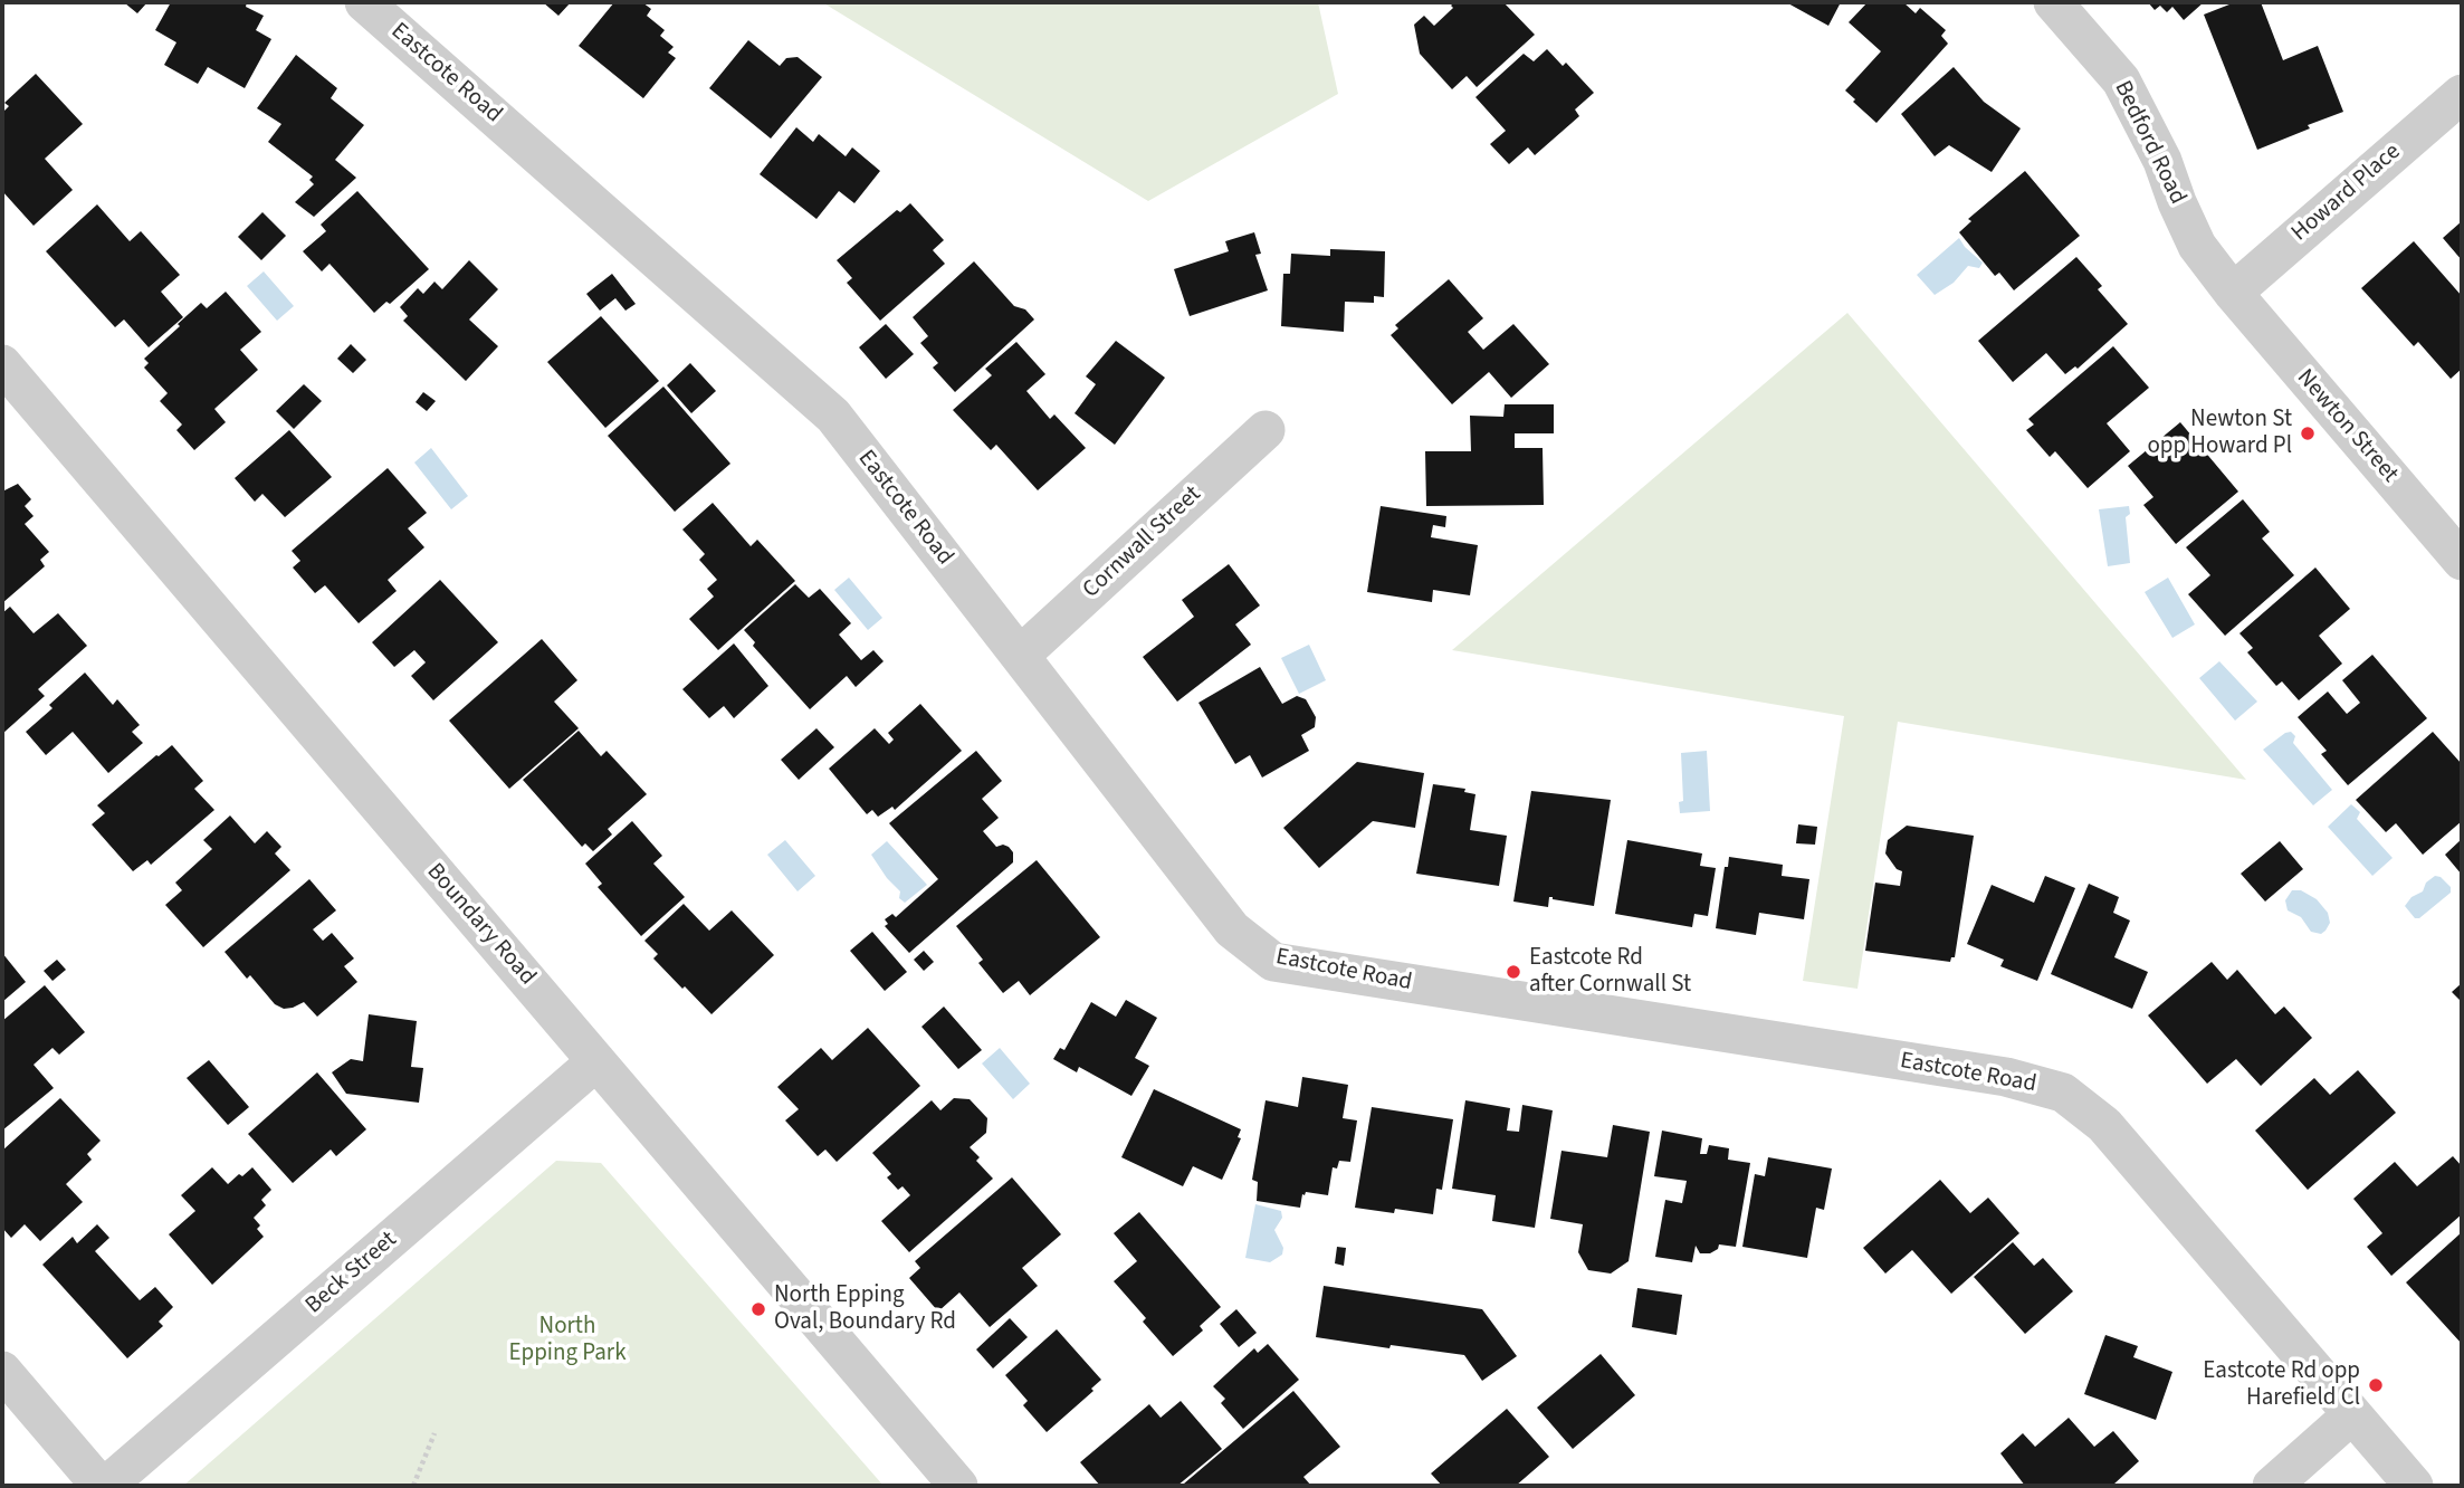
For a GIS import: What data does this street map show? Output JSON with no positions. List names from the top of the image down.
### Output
{
  "streets": {
    "street": [
      "Eastcote Road",
      "Bedford Road",
      "Howard Place",
      "Newton Street",
      "Cornwall Street",
      "Boundary Road",
      "Beck Street"
    ]
  },
  "crossings": [
    ["Eastcote Road", "Cornwall Street"],
    ["Bedford Road", "Howard Place"],
    ["Bedford Road", "Newton Street"],
    ["Howard Place", "Newton Street"],
    ["Boundary Road", "Beck Street"]
  ],
  "parks": ["North Epping Park"],
  "places": [
    "Newton St opp Howard Pl",
    "Eastcote Rd after Cornwall St",
    "North Epping Oval, Boundary Rd",
    "Eastcote Rd opp Harefield Cl"
  ]
}
